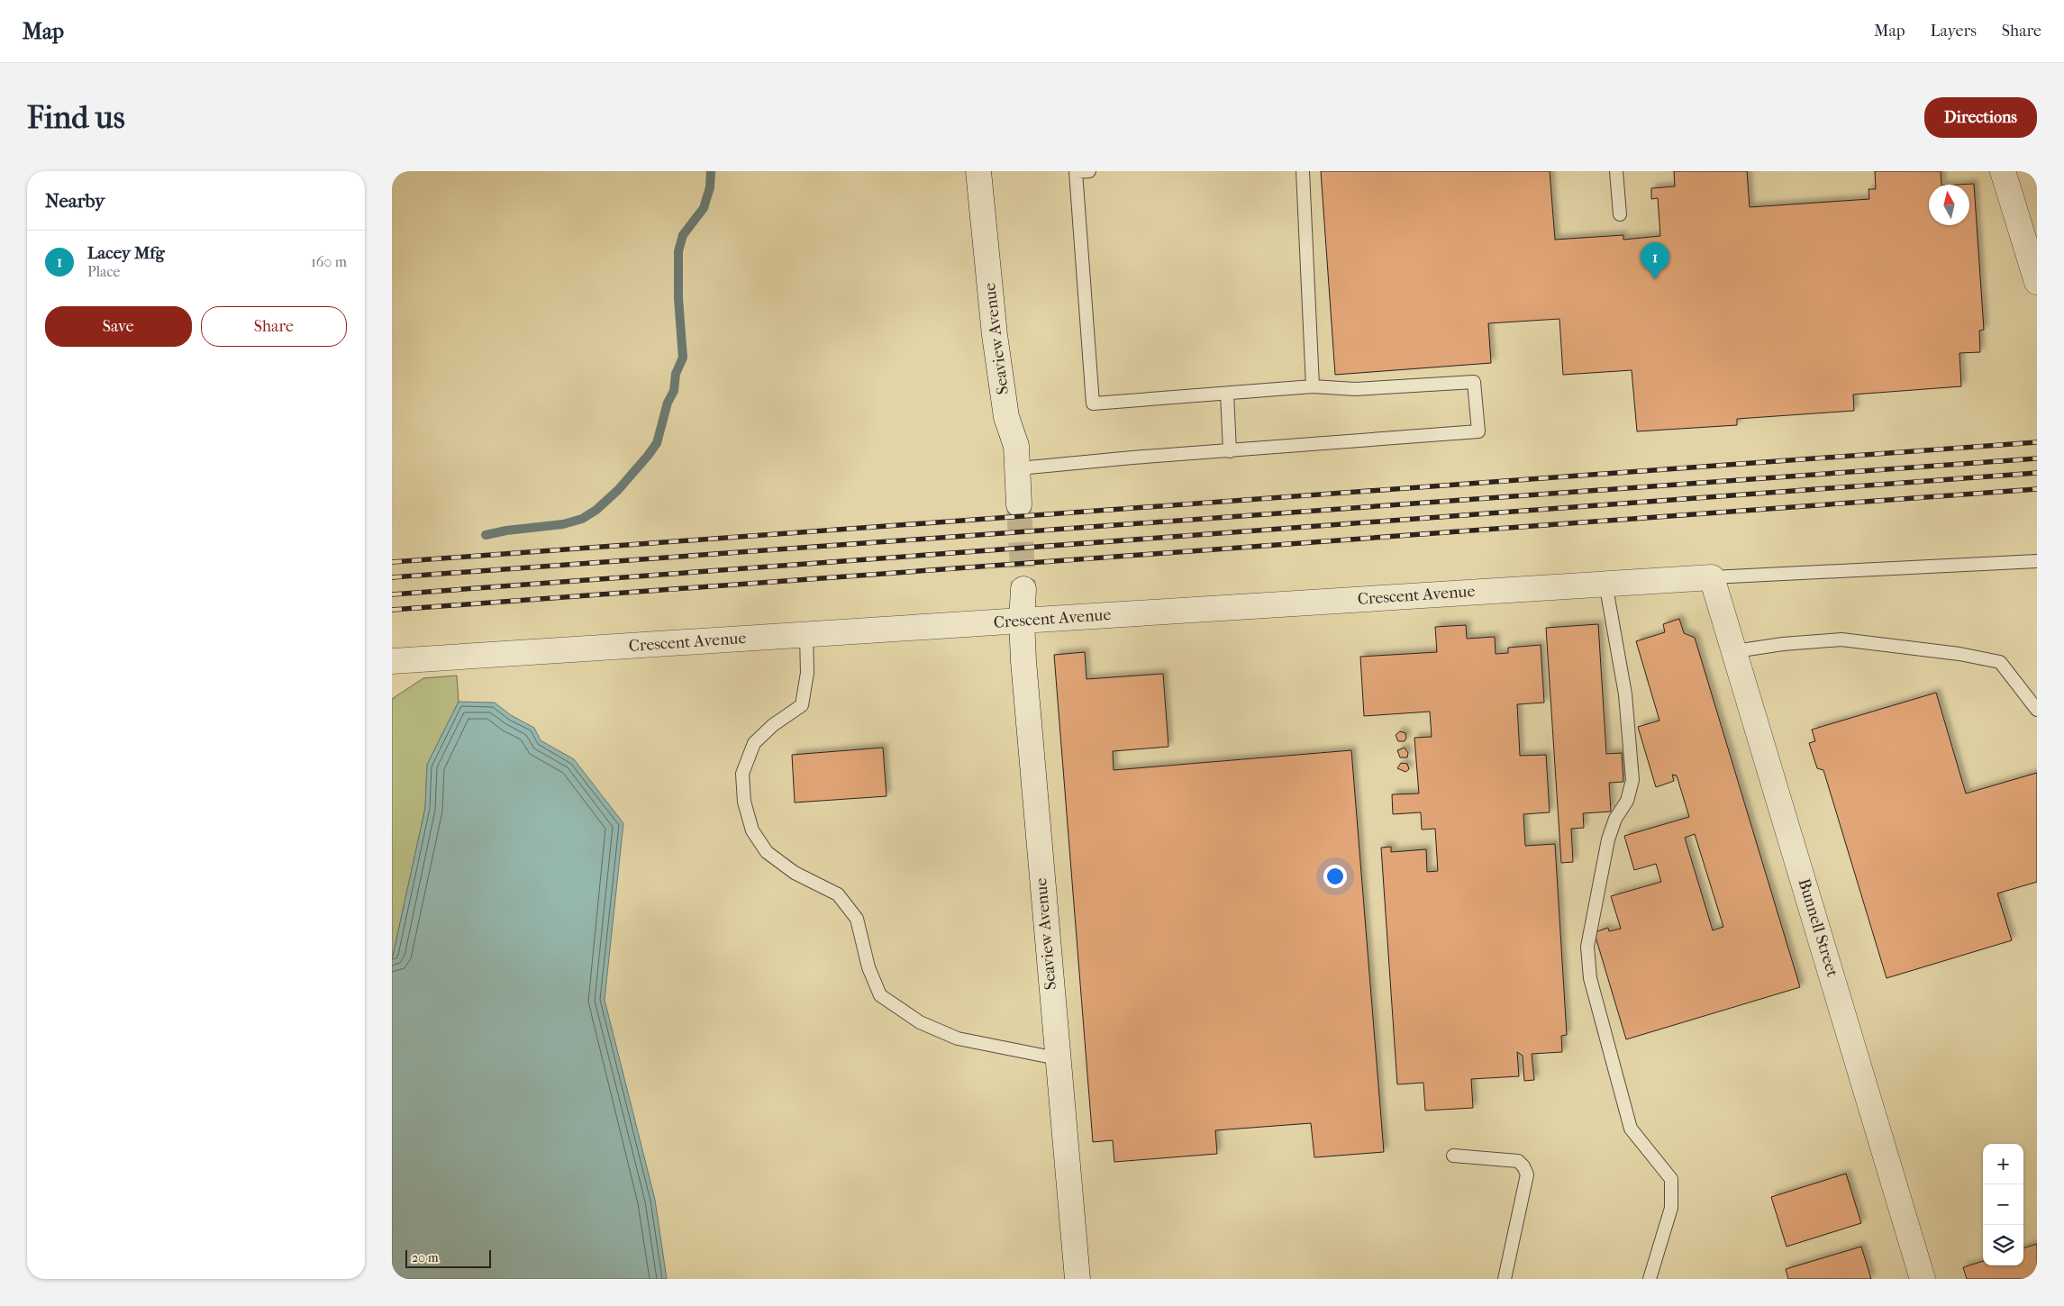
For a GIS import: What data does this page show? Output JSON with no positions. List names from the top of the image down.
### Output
{
  "streets": {
    "street": ["Seaview Avenue", "Crescent Avenue", "Bunnell Street"]
  },
  "crossings": [
    ["Seaview Avenue", "Crescent Avenue"],
    ["Crescent Avenue", "Bunnell Street"]
  ],
  "scale_bar": "20 m",
  "north": "top",
  "page": {
    "header": "Map",
    "nav": ["Map", "Layers", "Share"],
    "buttons": [
      "Directions",
      ["Save", "Share"]
    ],
    "title": "Find us",
    "heading": "Nearby",
    "list": [
      {
        "mark": "1",
        "name": "Lacey Mfg",
        "note": "Place",
        "value": "160 m"
      }
    ],
    "pins": "1",
    "map_buttons": ["+", "−"],
    "scale": "20 m"
  }
}
